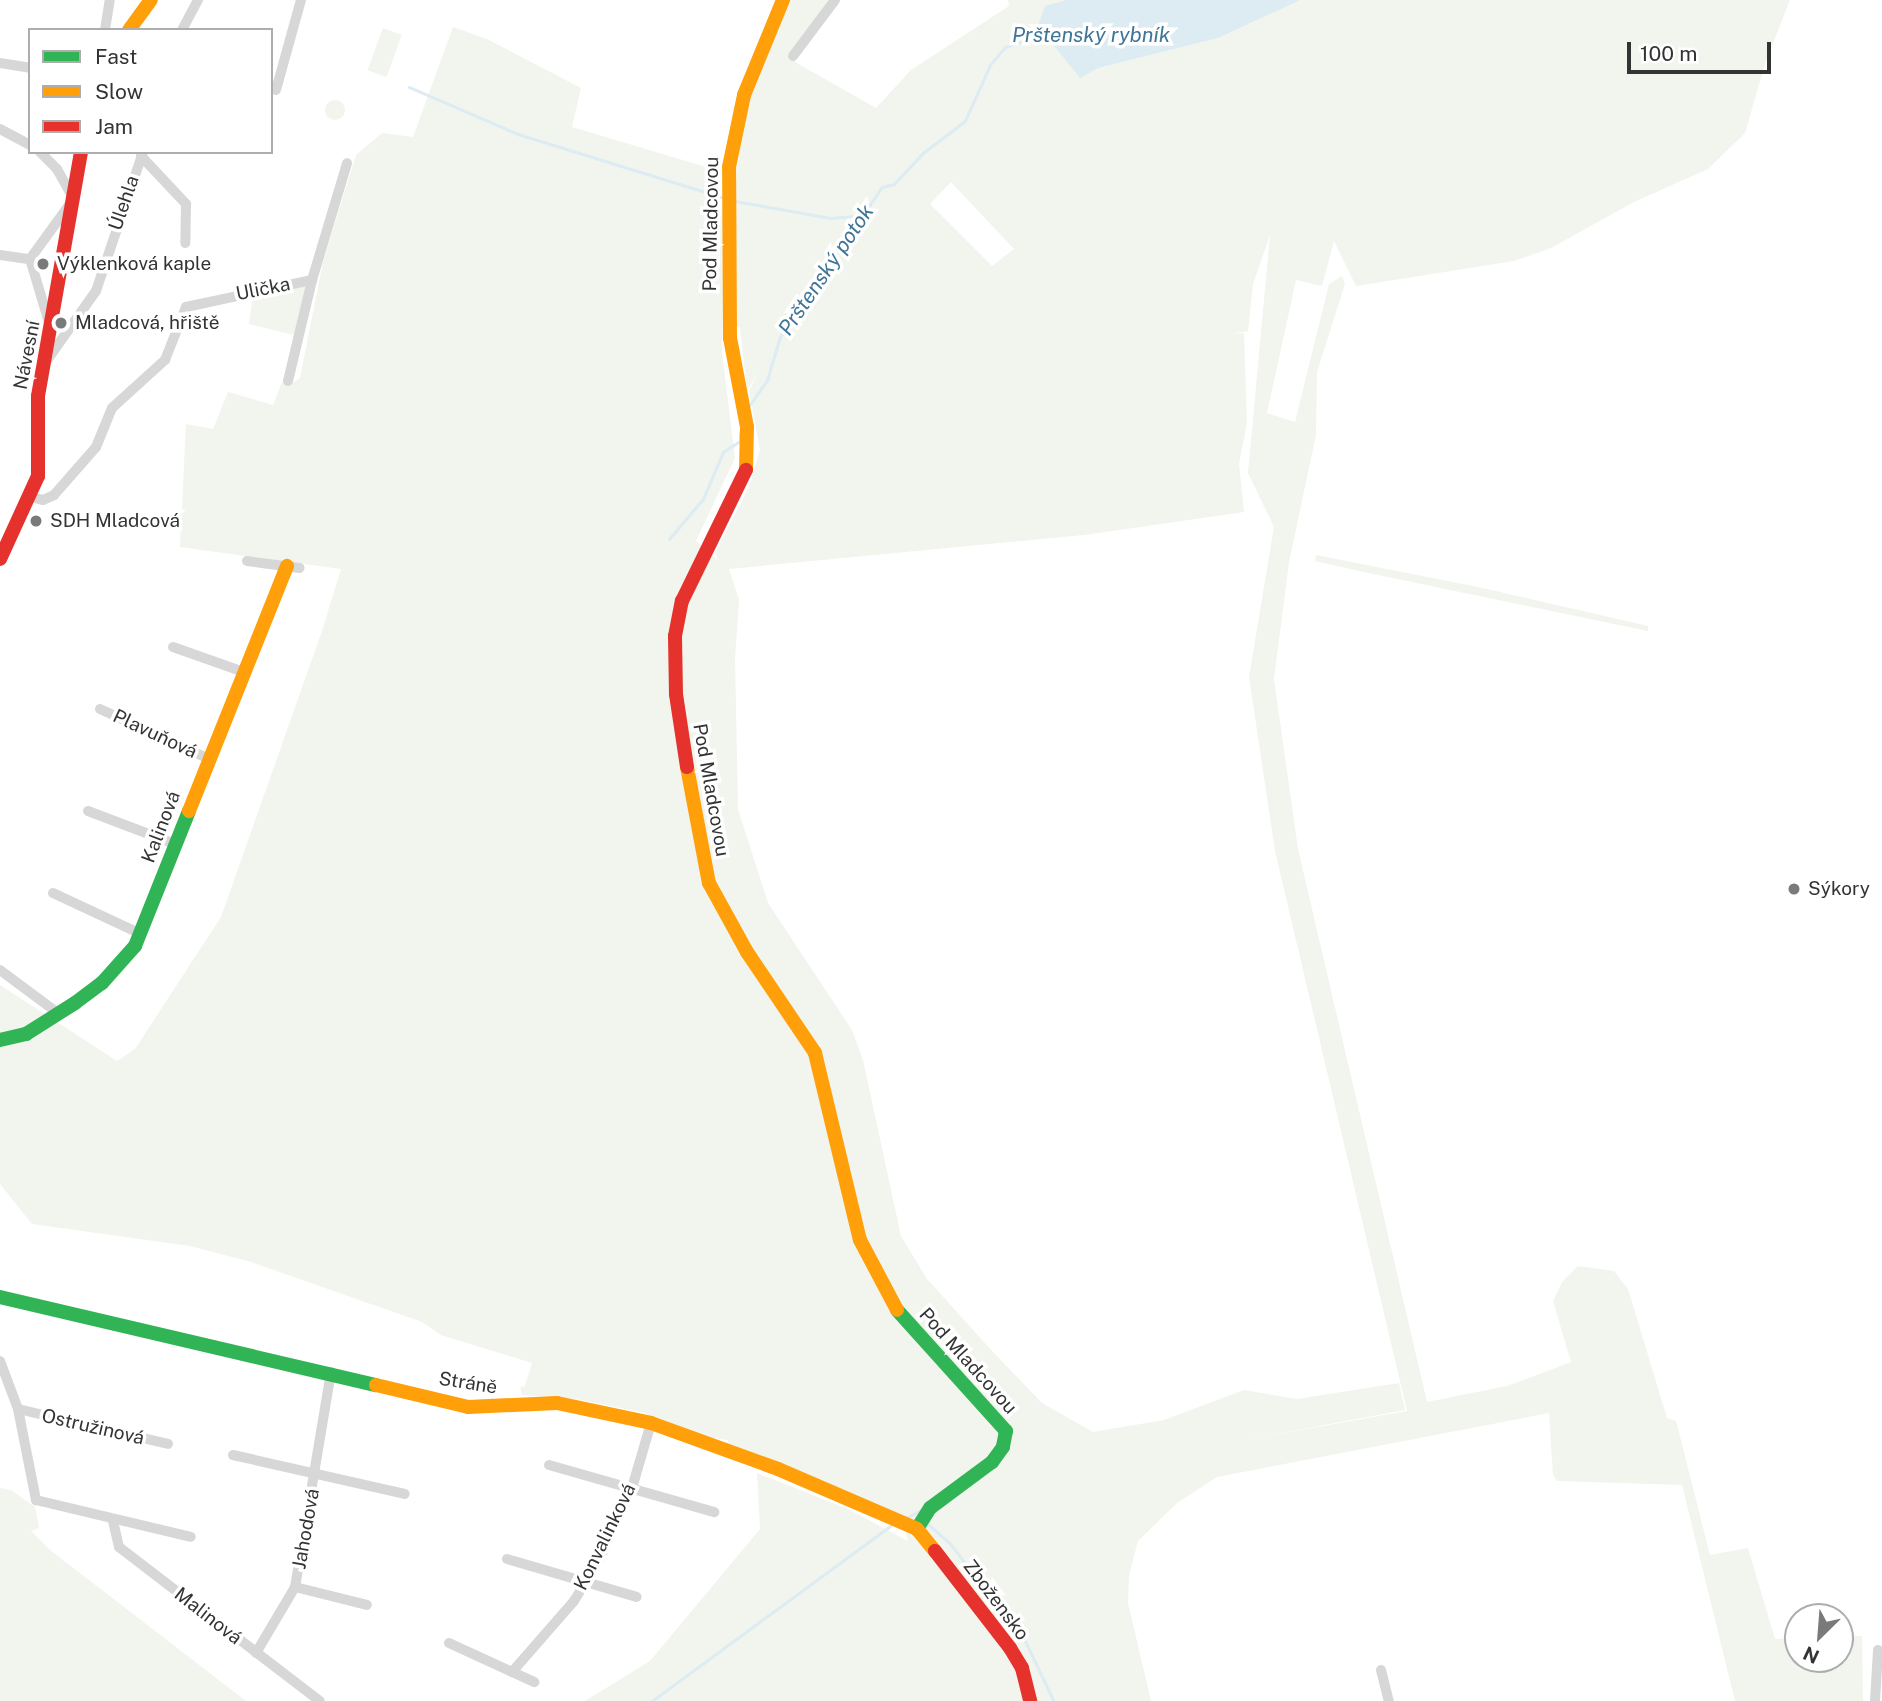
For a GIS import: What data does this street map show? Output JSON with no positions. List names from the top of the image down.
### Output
{
  "streets": {
    "street": [
      "Úlehla",
      "Pod Mladcovou",
      "Ulička",
      "Návesní",
      "Plavuňová",
      "Kalinová",
      "Stráně",
      "Ostružinová",
      "Jahodová",
      "Konvalinková",
      "Zbožensko",
      "Malinová"
    ]
  },
  "crossings": [
    ["Úlehla", "Návesní"],
    ["Pod Mladcovou", "Stráně"],
    ["Pod Mladcovou", "Zbožensko"],
    ["Ulička", "Návesní"],
    ["Plavuňová", "Kalinová"],
    ["Stráně", "Jahodová"],
    ["Stráně", "Konvalinková"],
    ["Stráně", "Zbožensko"],
    ["Jahodová", "Malinová"]
  ],
  "water": ["Prštenský rybník", "Prštenský potok"],
  "places": [
    "Výklenková kaple",
    "Mladcová, hřiště",
    "SDH Mladcová",
    "Sýkory"
  ],
  "legend": ["Fast", "Slow", "Jam"],
  "scale_bar": "100 m",
  "north": "bottom left"
}
